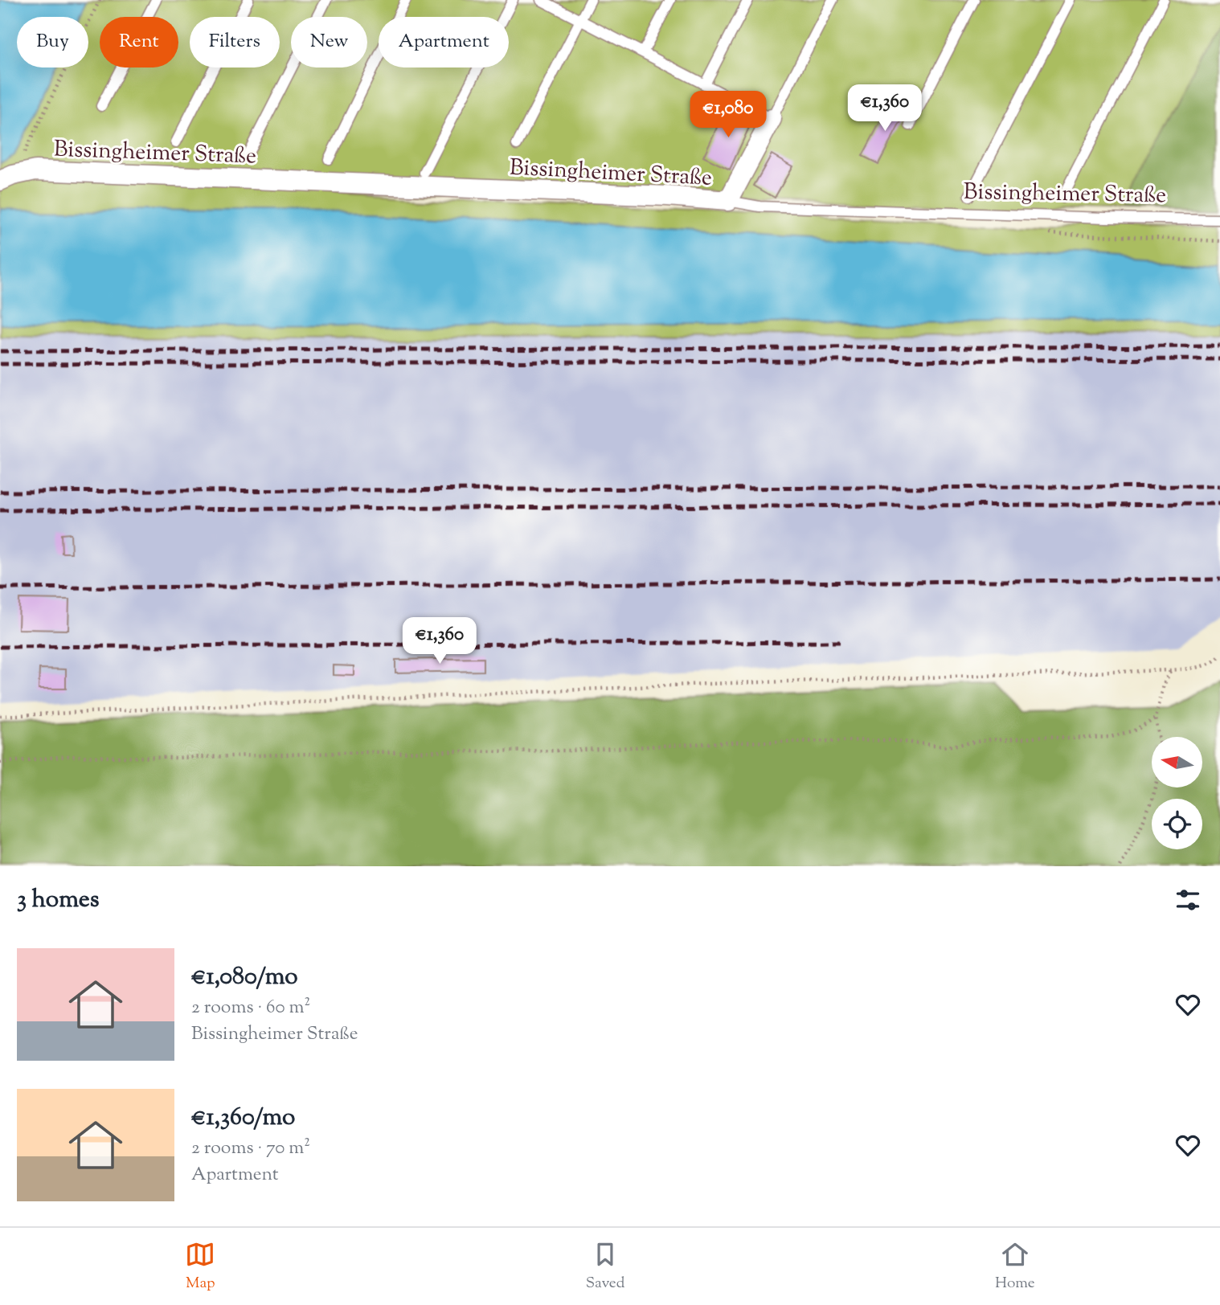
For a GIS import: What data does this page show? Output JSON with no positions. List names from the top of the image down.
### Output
{
  "streets": {
    "street": ["Bissingheimer Straße"]
  },
  "north": "left",
  "page": {
    "chip": [
      "Buy",
      "Rent",
      "Filters",
      "New",
      "Apartment"
    ],
    "price": ["€1,360", "€1,080", "€1,360"],
    "heading": "3 homes",
    "list": [
      {
        "name": "€1,080/mo",
        "note": "2 rooms · 60 m² · Bissingheimer Straße"
      },
      {
        "name": "€1,360/mo",
        "note": "2 rooms · 70 m² · Apartment"
      }
    ],
    "tabs": ["Map", "Saved", "Home"]
  }
}
